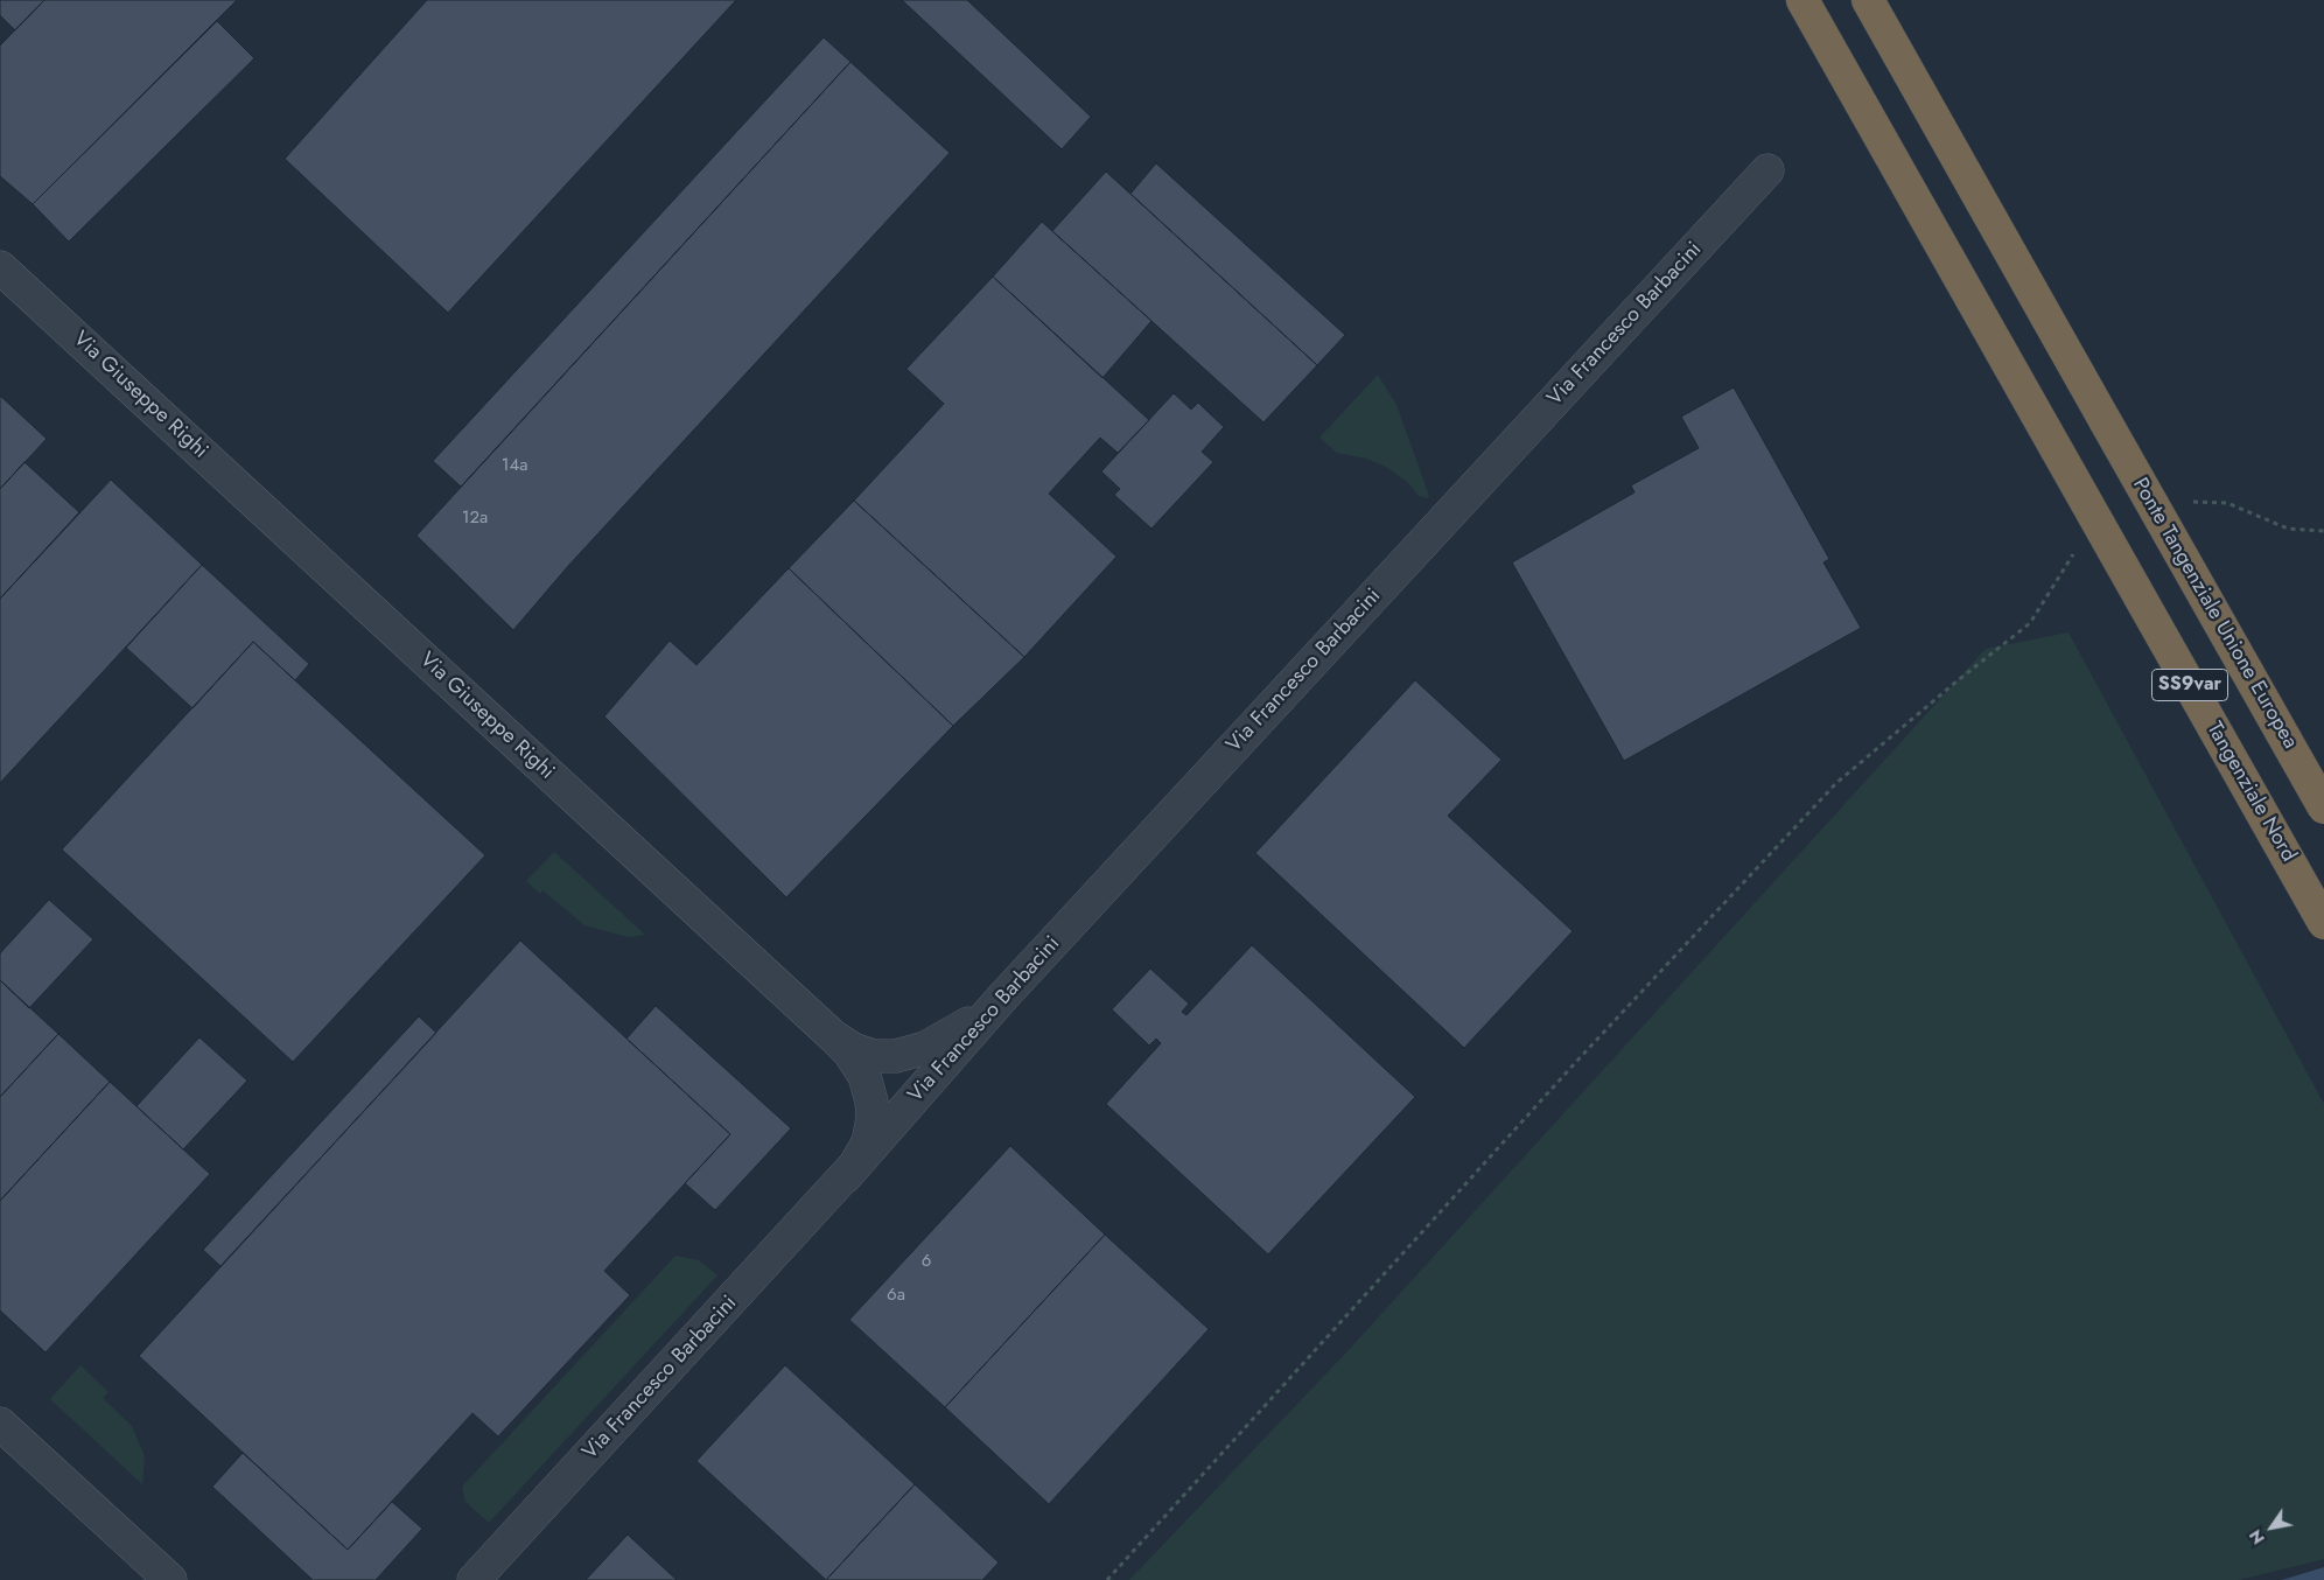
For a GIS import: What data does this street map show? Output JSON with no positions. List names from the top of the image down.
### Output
{
  "streets": {
    "highway": ["Ponte Tangenziale Unione Europea", "SS9var", "Tangenziale Nord"],
    "street": ["Via Francesco Barbacini", "Via Giuseppe Righi"]
  },
  "crossings": [
    ["Via Francesco Barbacini", "Via Giuseppe Righi"]
  ],
  "house_numbers": [
    "14a",
    "12a",
    "6",
    "6a"
  ],
  "north": "bottom left"
}
